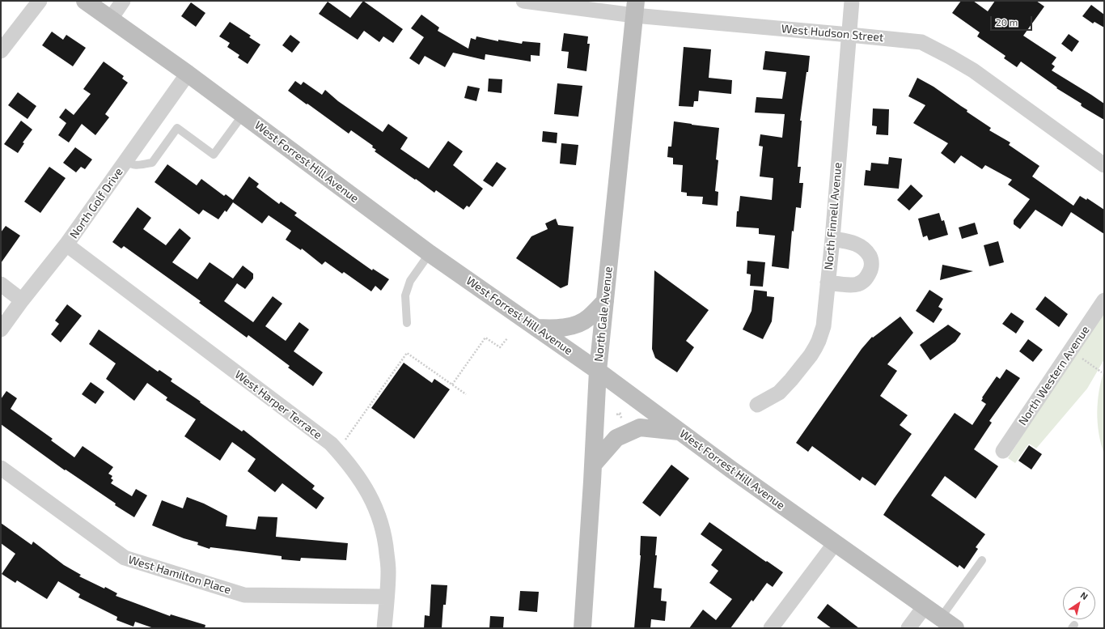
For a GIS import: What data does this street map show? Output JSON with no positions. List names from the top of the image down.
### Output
{
  "streets": {
    "main road": ["West Forrest Hill Avenue", "North Gale Avenue"],
    "street": [
      "West Hudson Street",
      "North Golf Drive",
      "North Finnell Avenue",
      "North Western Avenue",
      "West Harper Terrace",
      "West Hamilton Place"
    ]
  },
  "crossings": [
    ["West Hudson Street", "North Finnell Avenue"],
    ["West Hudson Street", "North Gale Avenue"],
    ["West Forrest Hill Avenue", "North Golf Drive"],
    ["West Forrest Hill Avenue", "North Gale Avenue"],
    ["North Golf Drive", "West Harper Terrace"],
    ["West Harper Terrace", "West Hamilton Place"]
  ],
  "scale_bar": "20 m",
  "north": "top right"
}
